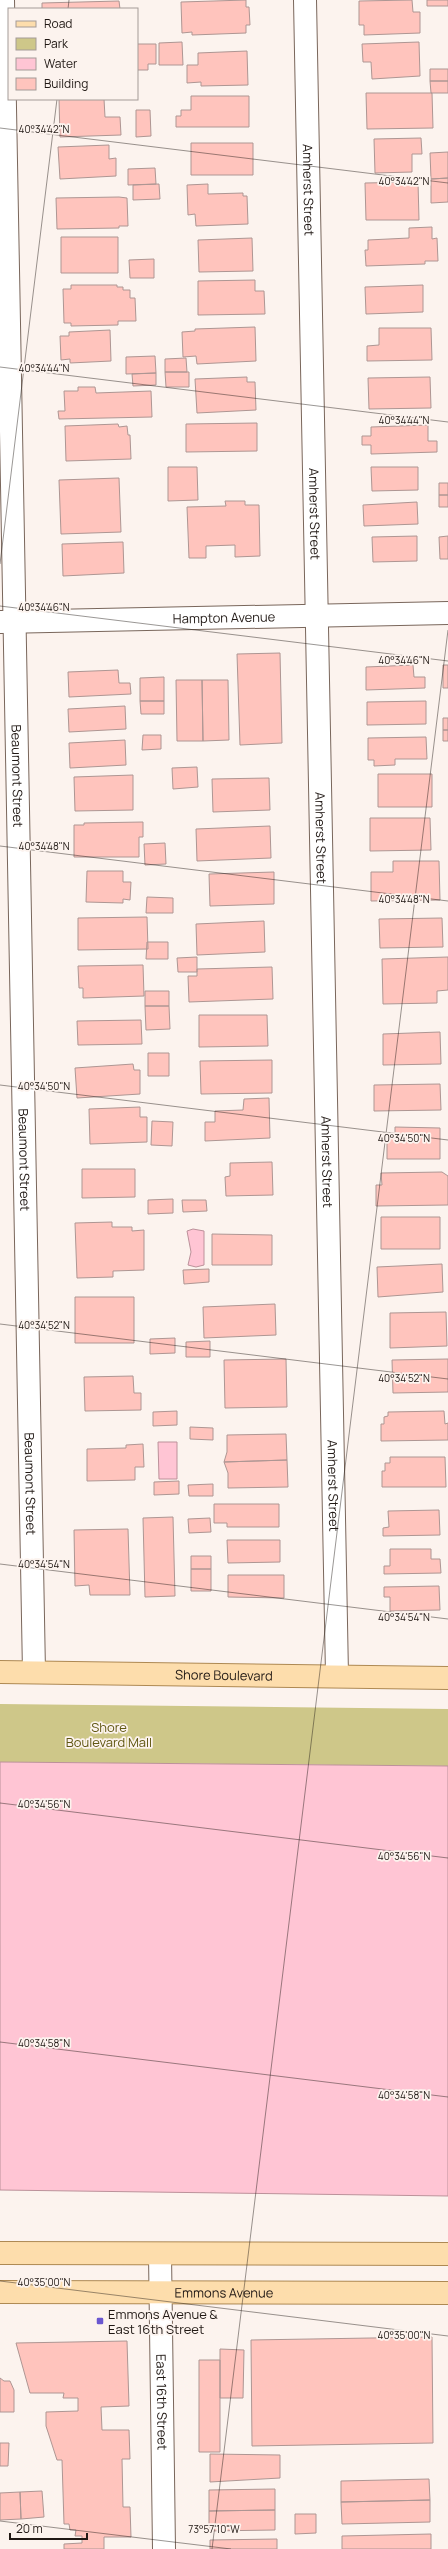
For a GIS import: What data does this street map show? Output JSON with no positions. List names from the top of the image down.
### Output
{
  "streets": {
    "main road": ["Shore Boulevard", "Emmons Avenue"],
    "street": [
      "Amherst Street",
      "Hampton Avenue",
      "Beaumont Street",
      "East 16th Street"
    ]
  },
  "crossings": [
    ["Amherst Street", "Hampton Avenue"],
    ["Amherst Street", "Shore Boulevard"],
    ["Hampton Avenue", "Beaumont Street"],
    ["Beaumont Street", "Shore Boulevard"],
    ["Emmons Avenue", "East 16th Street"]
  ],
  "parks": ["Shore Boulevard Mall"],
  "places": {
    "transit": ["Emmons Avenue & East 16th Street"]
  },
  "legend": [
    "Road",
    "Park",
    "Water",
    "Building"
  ],
  "scale_bar": "20 m",
  "coordinates": [
    "40°34'42\"N",
    "40°34'44\"N",
    "40°34'46\"N",
    "40°34'48\"N",
    "40°34'50\"N",
    "40°34'52\"N",
    "40°34'54\"N",
    "40°34'56\"N",
    "40°34'58\"N",
    "40°35'00\"N",
    "73°57'10\"W"
  ]
}
